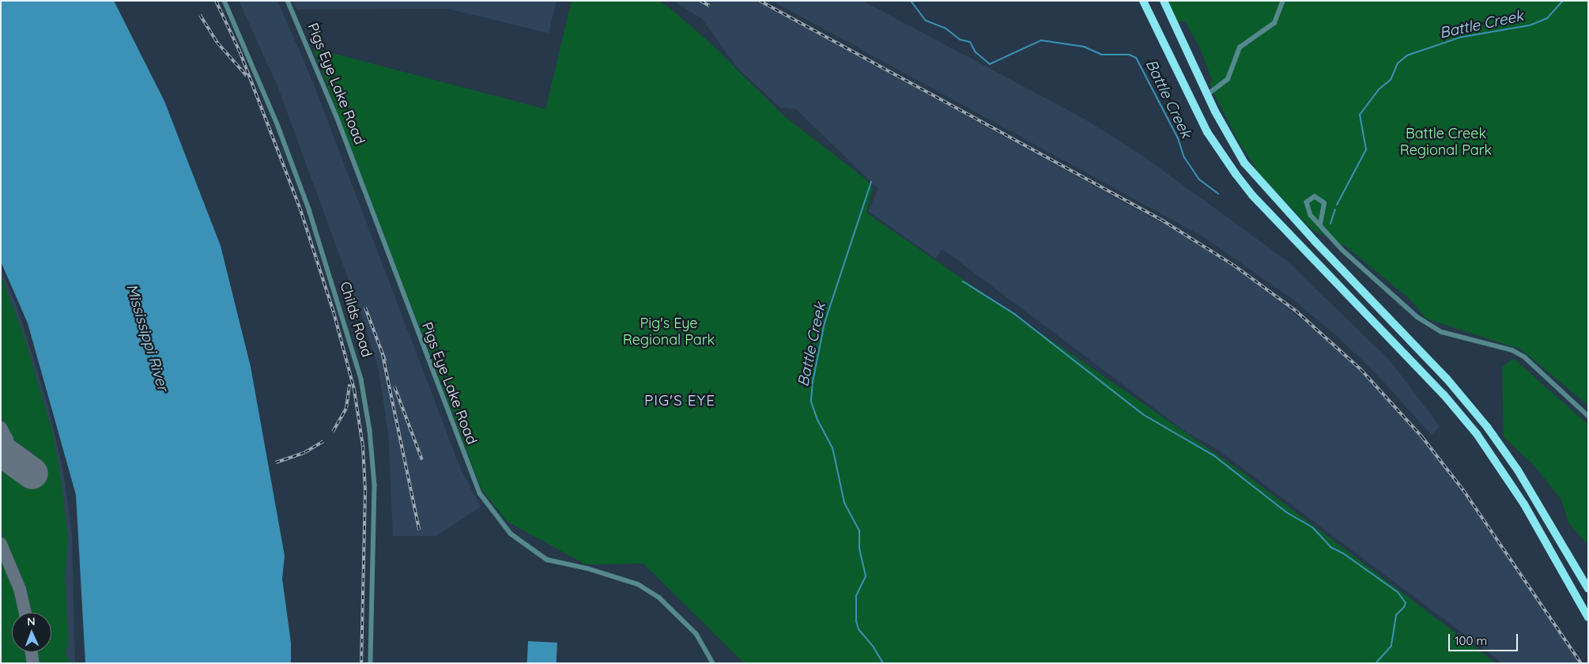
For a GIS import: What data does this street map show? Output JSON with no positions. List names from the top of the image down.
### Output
{
  "streets": {
    "street": ["Pigs Eye Lake Road", "Childs Road"]
  },
  "districts": ["PIG'S EYE"],
  "water": ["Battle Creek", "Mississippi River"],
  "parks": ["Battle Creek Regional Park", "Pig's Eye Regional Park"],
  "scale_bar": "100 m",
  "north": "top"
}
